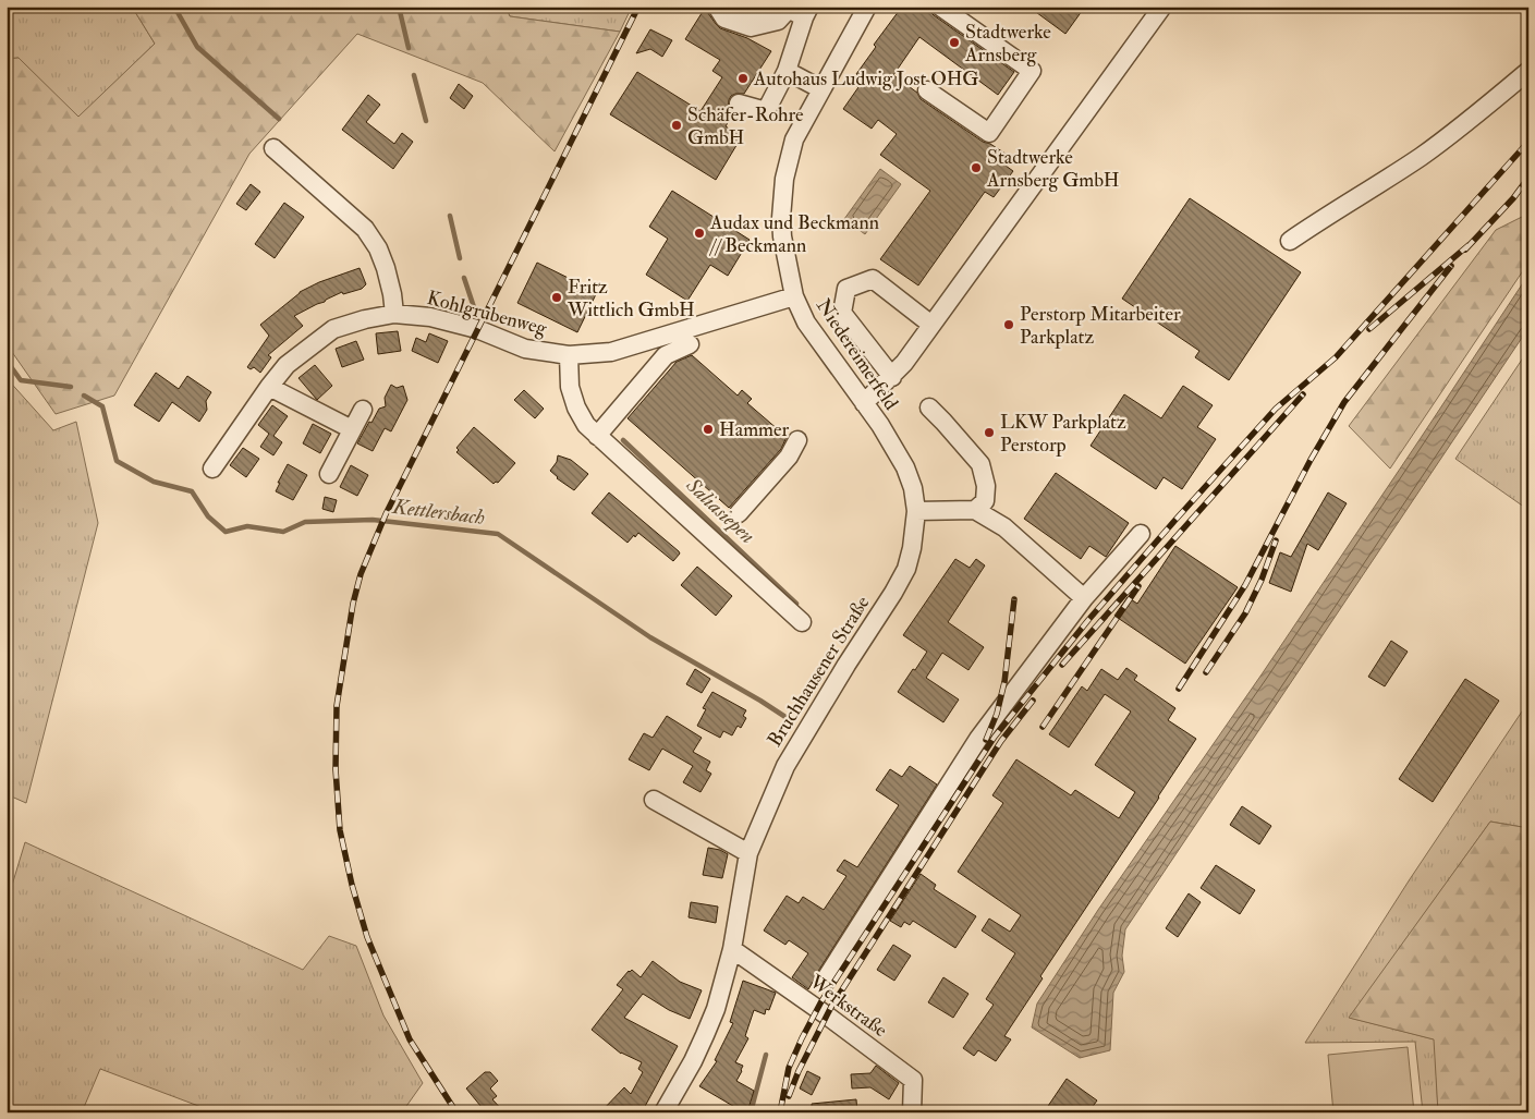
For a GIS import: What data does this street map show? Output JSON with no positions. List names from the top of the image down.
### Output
{
  "streets": {
    "street": [
      "Kohlgrubenweg",
      "Niedereimerfeld",
      "Bruchhausener Straße",
      "Werkstraße"
    ]
  },
  "crossings": [
    ["Kohlgrubenweg", "Niedereimerfeld"],
    ["Niedereimerfeld", "Bruchhausener Straße"],
    ["Bruchhausener Straße", "Werkstraße"]
  ],
  "water": ["Saliasiepen", "Kettlersbach"],
  "places": [
    "Stadtwerke Arnsberg",
    "Autohaus Ludwig Jost OHG",
    "Schäfer-Rohre GmbH",
    "Stadtwerke Arnsberg GmbH",
    "Audax und Beckmann // Beckmann",
    "Fritz Wittlich GmbH",
    "Perstorp Mitarbeiter Parkplatz",
    "Hammer",
    "LKW Parkplatz Perstorp"
  ]
}
